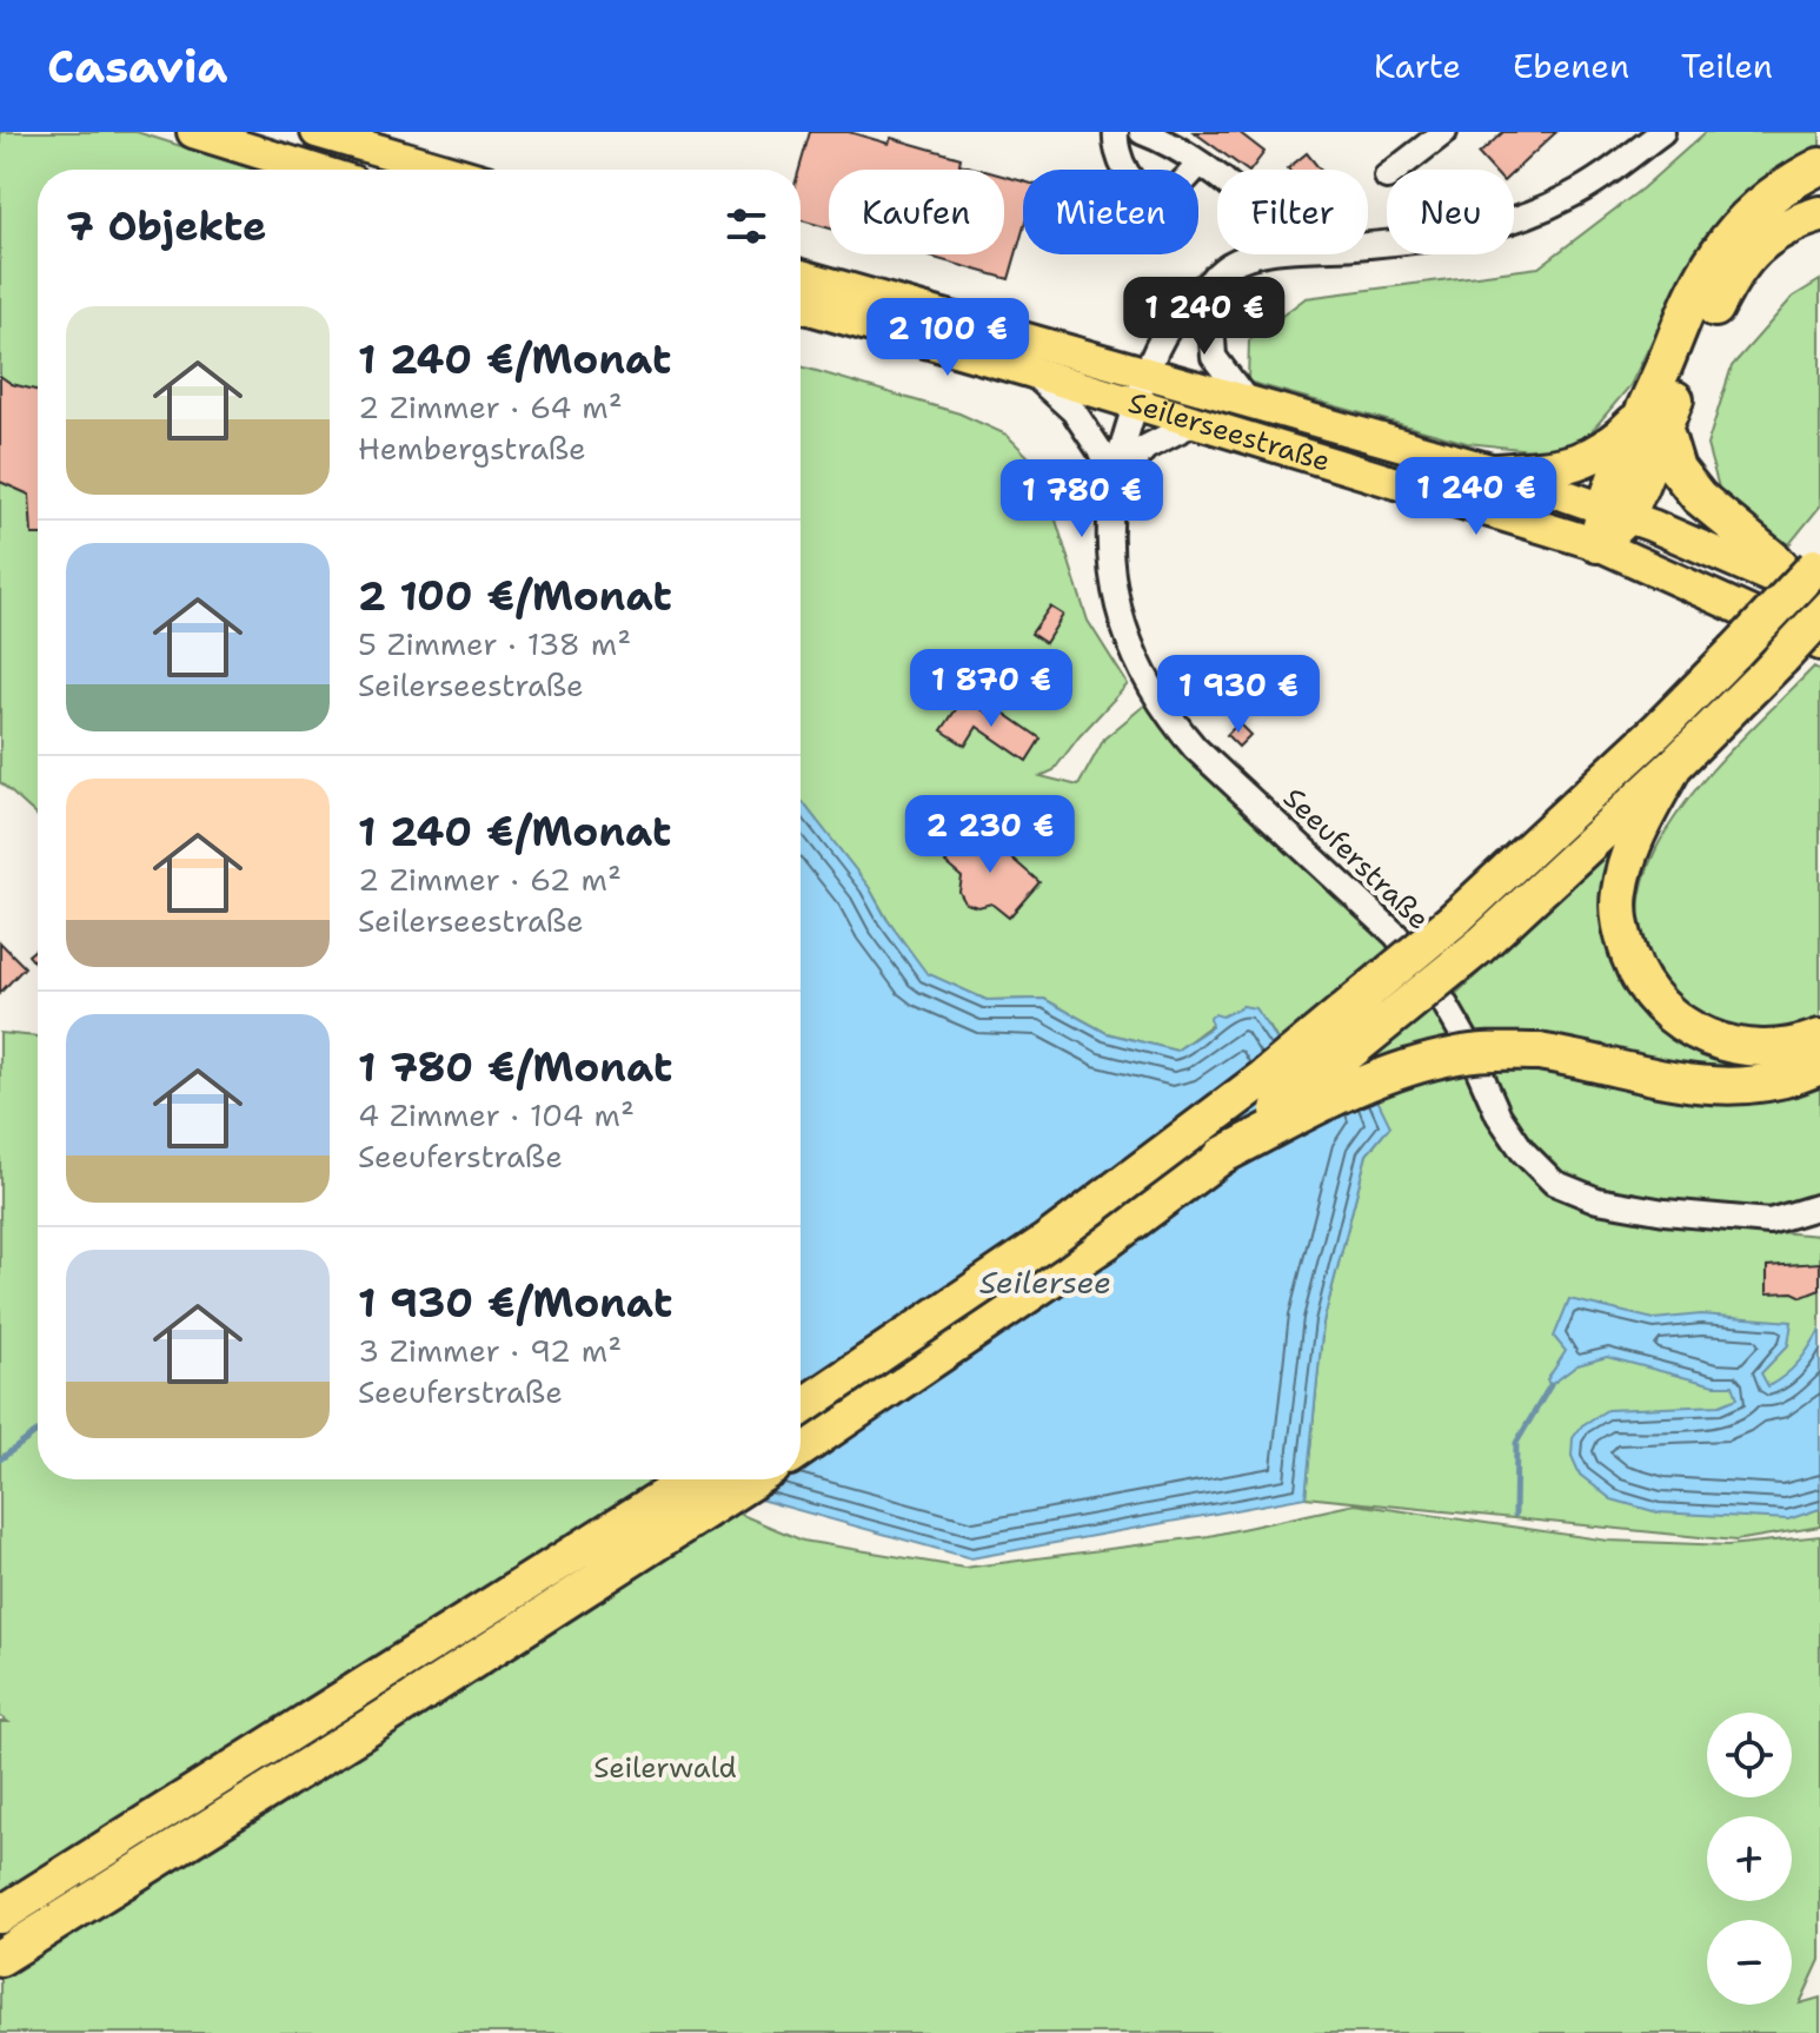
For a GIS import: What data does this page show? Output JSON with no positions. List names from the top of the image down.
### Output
{
  "streets": {
    "main road": ["Seilerseestraße"],
    "street": ["Seeuferstraße"]
  },
  "crossings": [
    ["Seilerseestraße", "Seeuferstraße"]
  ],
  "water": ["Seilersee"],
  "parks": ["Seilerwald"],
  "page": {
    "header": "Casavia",
    "nav": ["Karte", "Ebenen", "Teilen"],
    "chip": [
      "Kaufen",
      "Mieten",
      "Filter",
      "Neu"
    ],
    "heading": "7 Objekte",
    "price": [
      "1 240 €",
      "2 100 €",
      "1 240 €",
      "1 780 €",
      "1 870 €",
      "1 930 €",
      "2 230 €"
    ],
    "list": [
      {
        "name": "1 240 €/Monat",
        "note": "2 Zimmer · 64 m² · Hembergstraße"
      },
      {
        "name": "2 100 €/Monat",
        "note": "5 Zimmer · 138 m² · Seilerseestraße"
      },
      {
        "name": "1 240 €/Monat",
        "note": "2 Zimmer · 62 m² · Seilerseestraße"
      },
      {
        "name": "1 780 €/Monat",
        "note": "4 Zimmer · 104 m² · Seeuferstraße"
      },
      {
        "name": "1 930 €/Monat",
        "note": "3 Zimmer · 92 m² · Seeuferstraße"
      }
    ],
    "map_buttons": ["+", "−"]
  }
}
